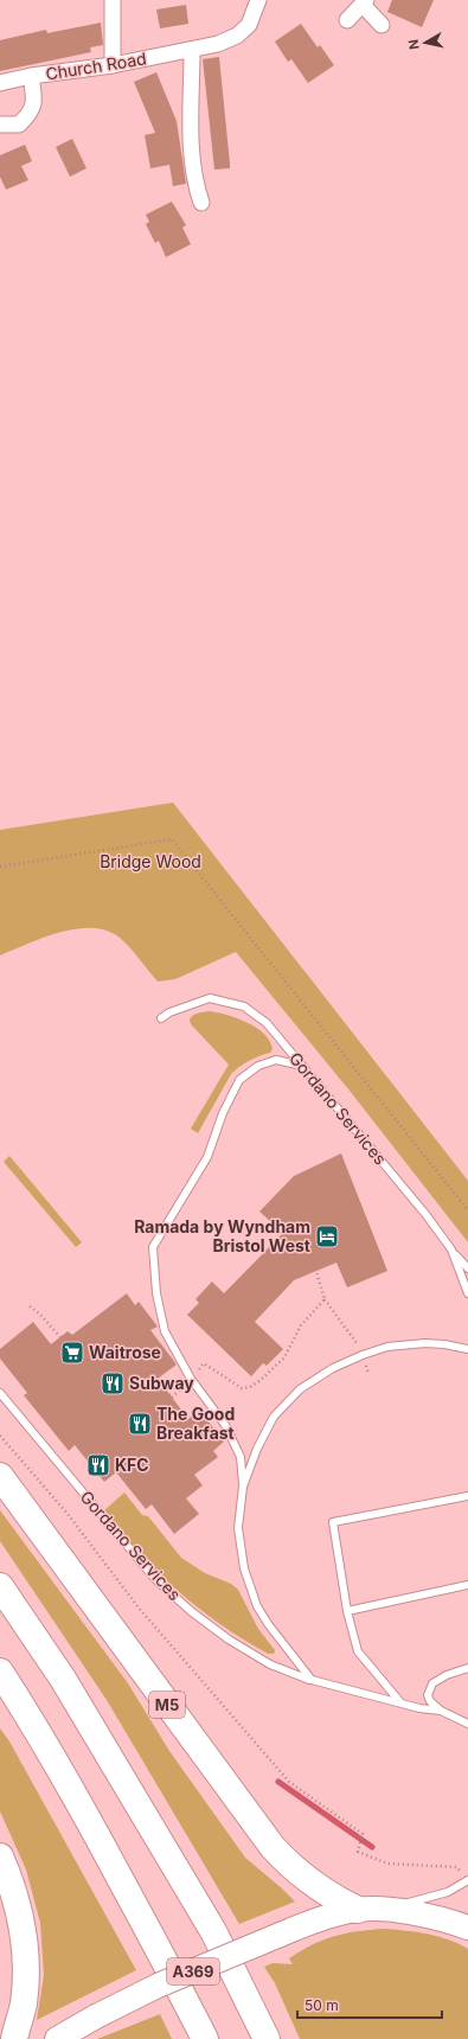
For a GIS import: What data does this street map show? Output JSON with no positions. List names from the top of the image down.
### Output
{
  "streets": {
    "highway": ["M5"],
    "main road": ["A369"],
    "street": ["Church Road"],
    "lane": ["Gordano Services"]
  },
  "crossings": [
    ["M5", "A369"]
  ],
  "parks": ["Bridge Wood"],
  "places": {
    "hotel": ["Ramada by Wyndham Bristol West"],
    "supermarket": ["Waitrose"],
    "restaurant": ["Subway", "The Good Breakfast", "KFC"]
  },
  "scale_bar": "50 m",
  "north": "left"
}
